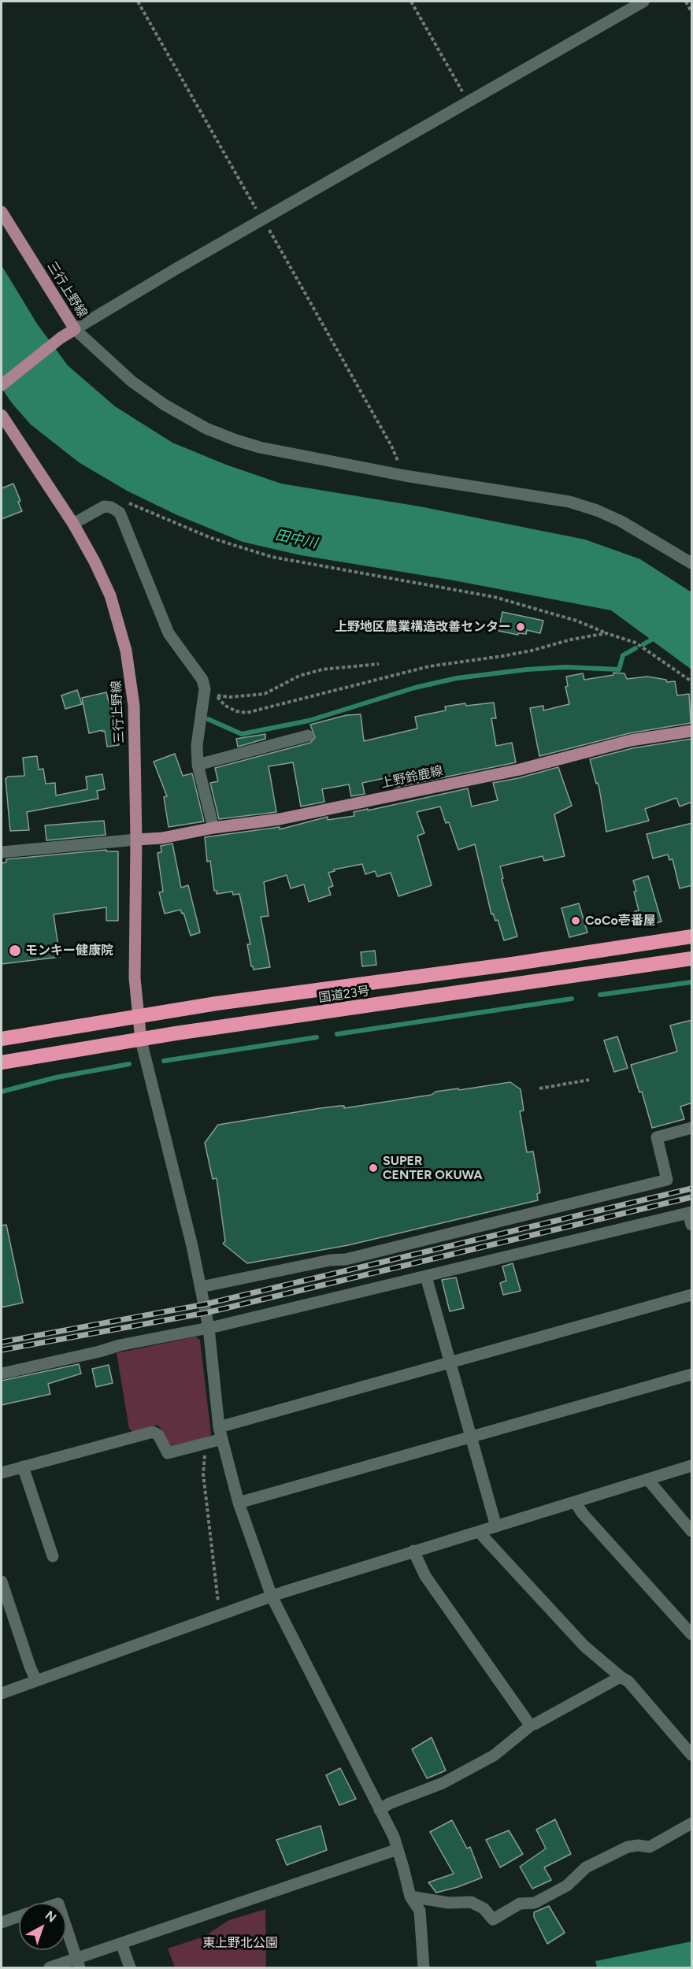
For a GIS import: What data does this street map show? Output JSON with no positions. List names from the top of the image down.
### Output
{
  "streets": {
    "highway": ["国道23号"],
    "main road": ["三行上野線", "上野鈴鹿線"]
  },
  "crossings": [
    ["三行上野線", "上野鈴鹿線"],
    ["三行上野線", "国道23号"]
  ],
  "water": ["田中川"],
  "parks": ["東上野北公園"],
  "places": [
    "上野地区農業構造改善センター",
    "CoCo壱番屋",
    "モンキー健康院",
    "SUPER CENTER OKUWA"
  ],
  "north": "top right"
}
